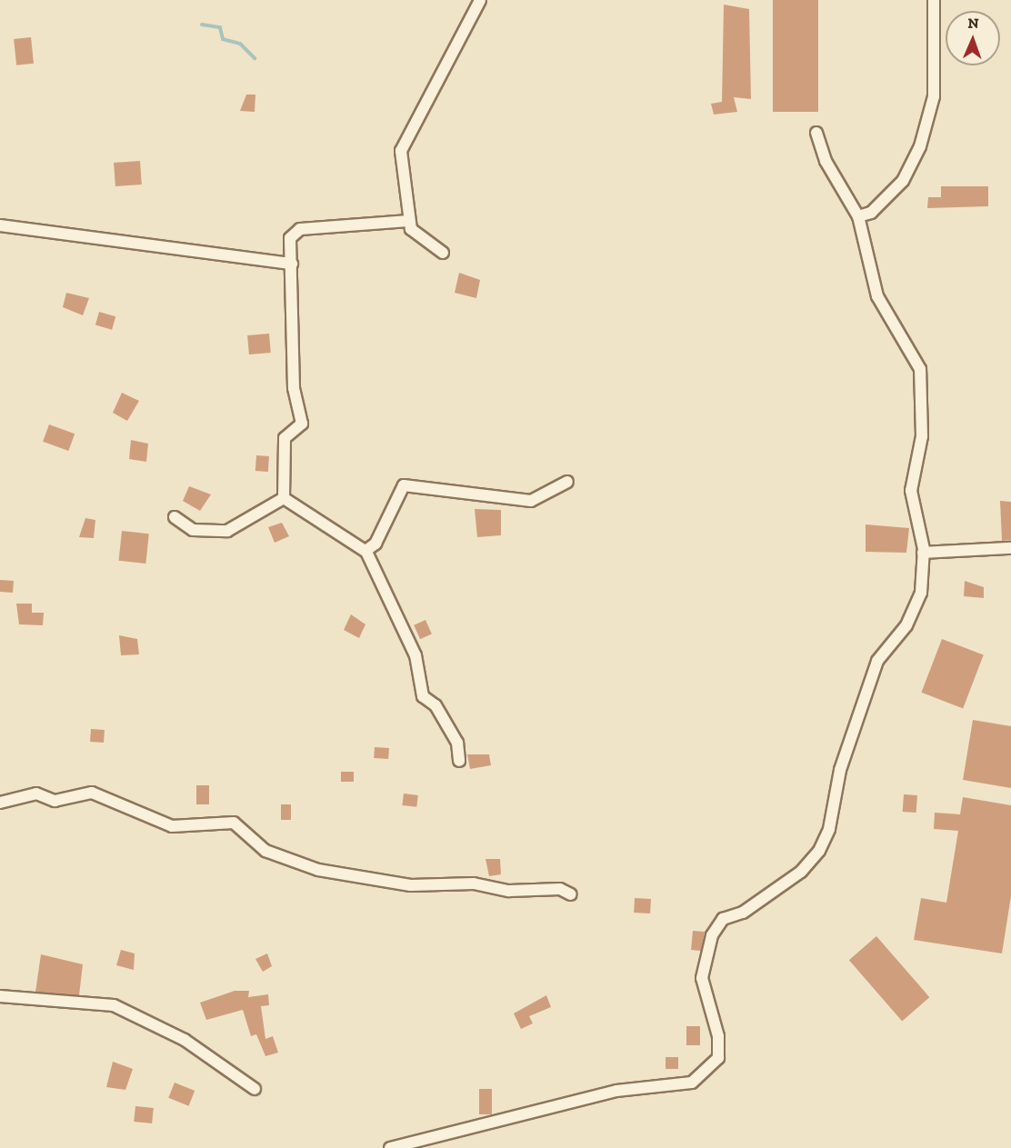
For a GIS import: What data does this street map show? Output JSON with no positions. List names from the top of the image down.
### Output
{
  "north": "top"
}
